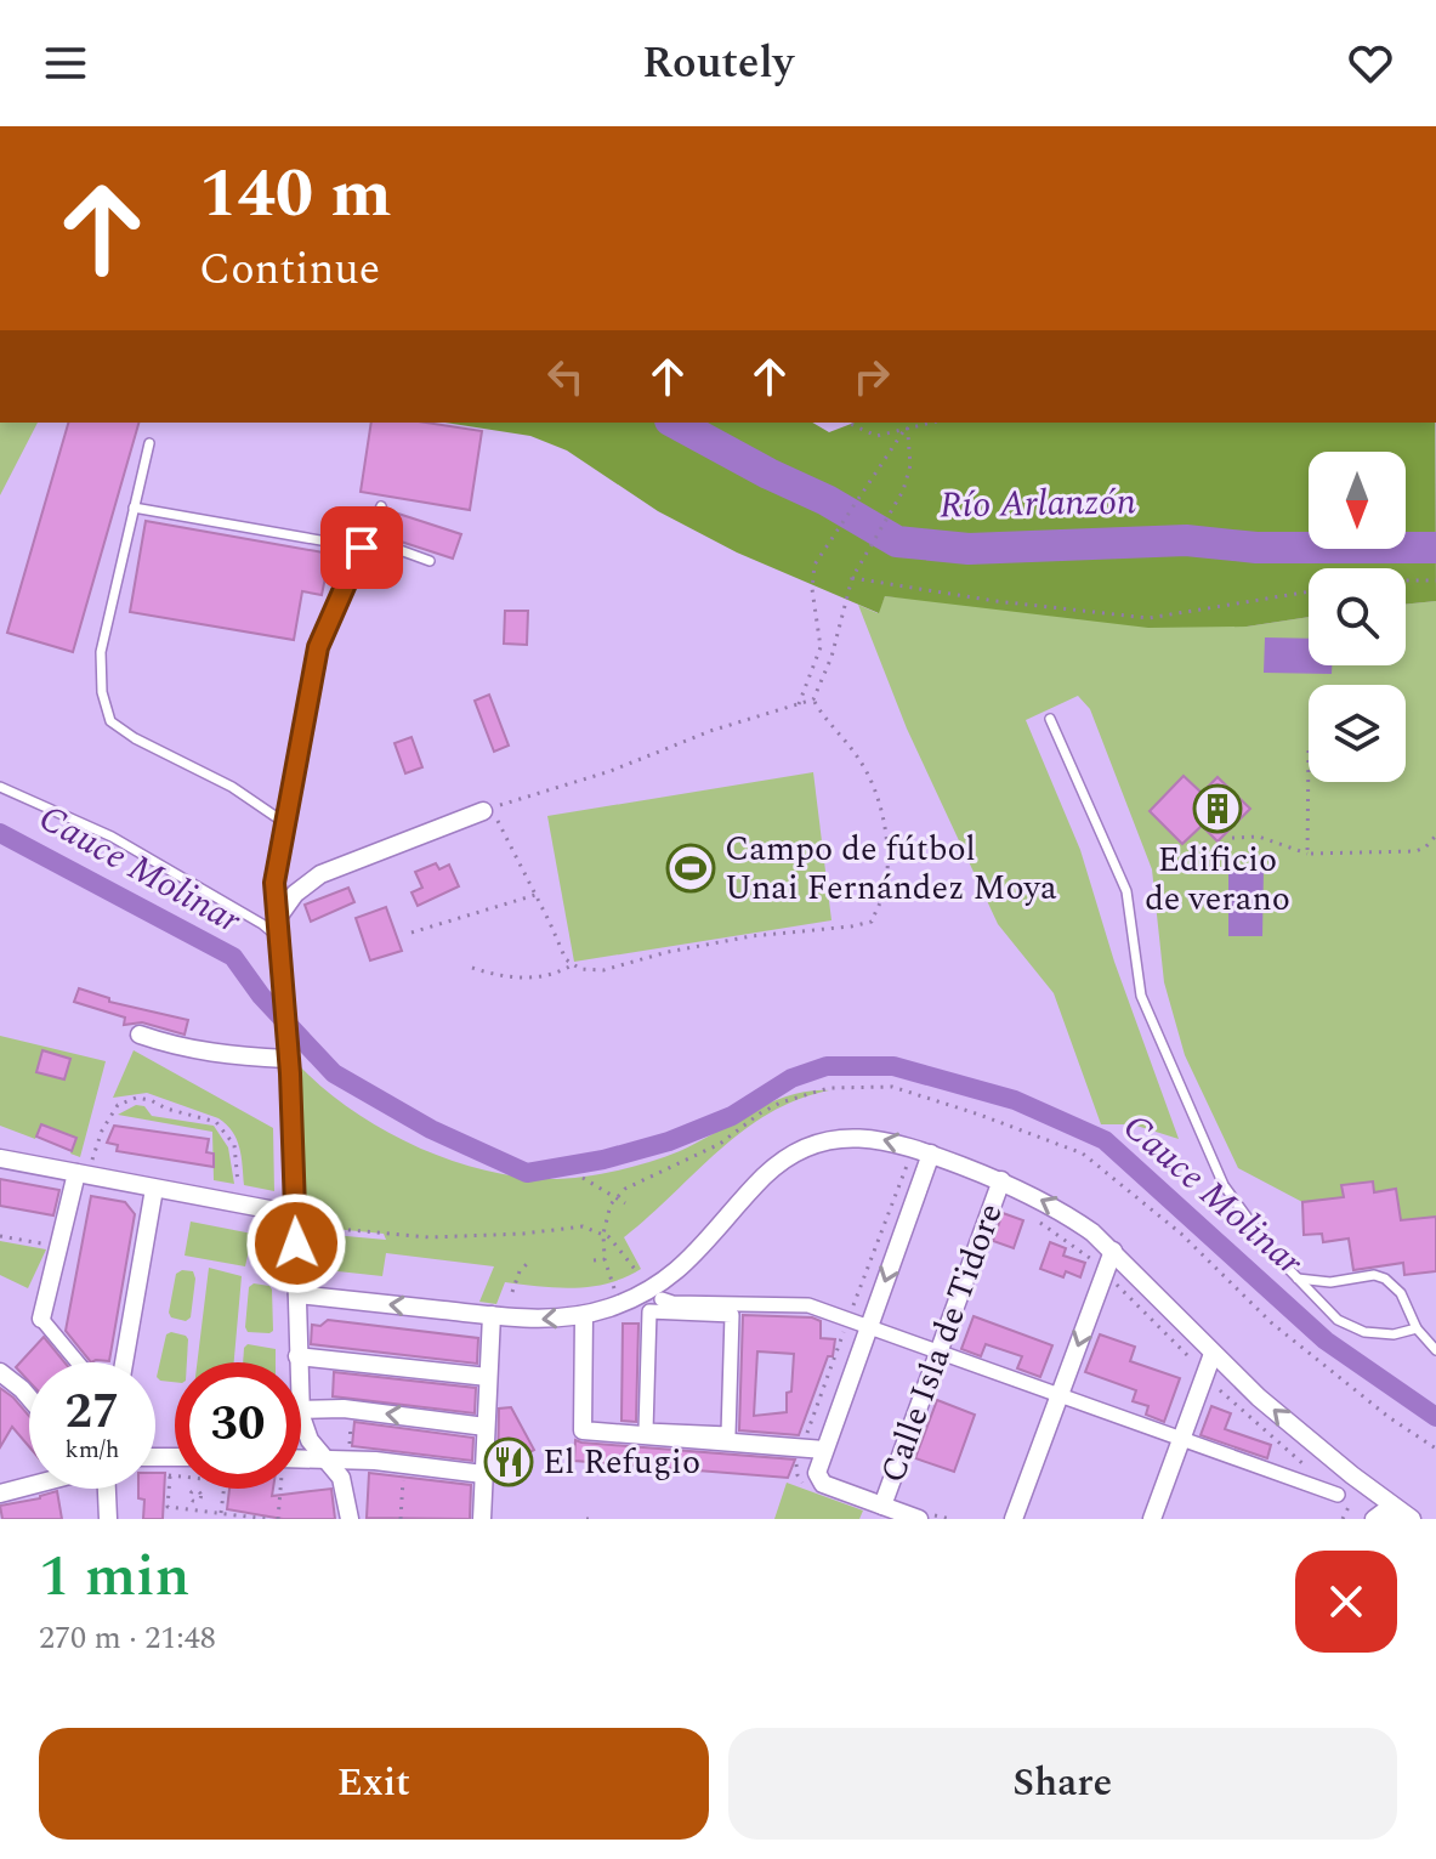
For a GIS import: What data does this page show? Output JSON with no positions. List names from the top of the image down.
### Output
{
  "streets": {
    "street": ["Calle Isla de Tidore"]
  },
  "water": ["Río Arlanzón", "Cauce Molinar"],
  "places": {
    "building": ["Edificio de verano"],
    "sports": ["Campo de fútbol Unai Fernández Moya"],
    "restaurant": ["El Refugio"]
  },
  "north": "bottom",
  "page": {
    "header": "Routely",
    "turn": ["140 m", "Continue"],
    "speed": "27 km/h",
    "limit": "30",
    "heading": ["1 min", "270 m · 21:48"],
    "buttons": ["Exit", "Share"]
  }
}
